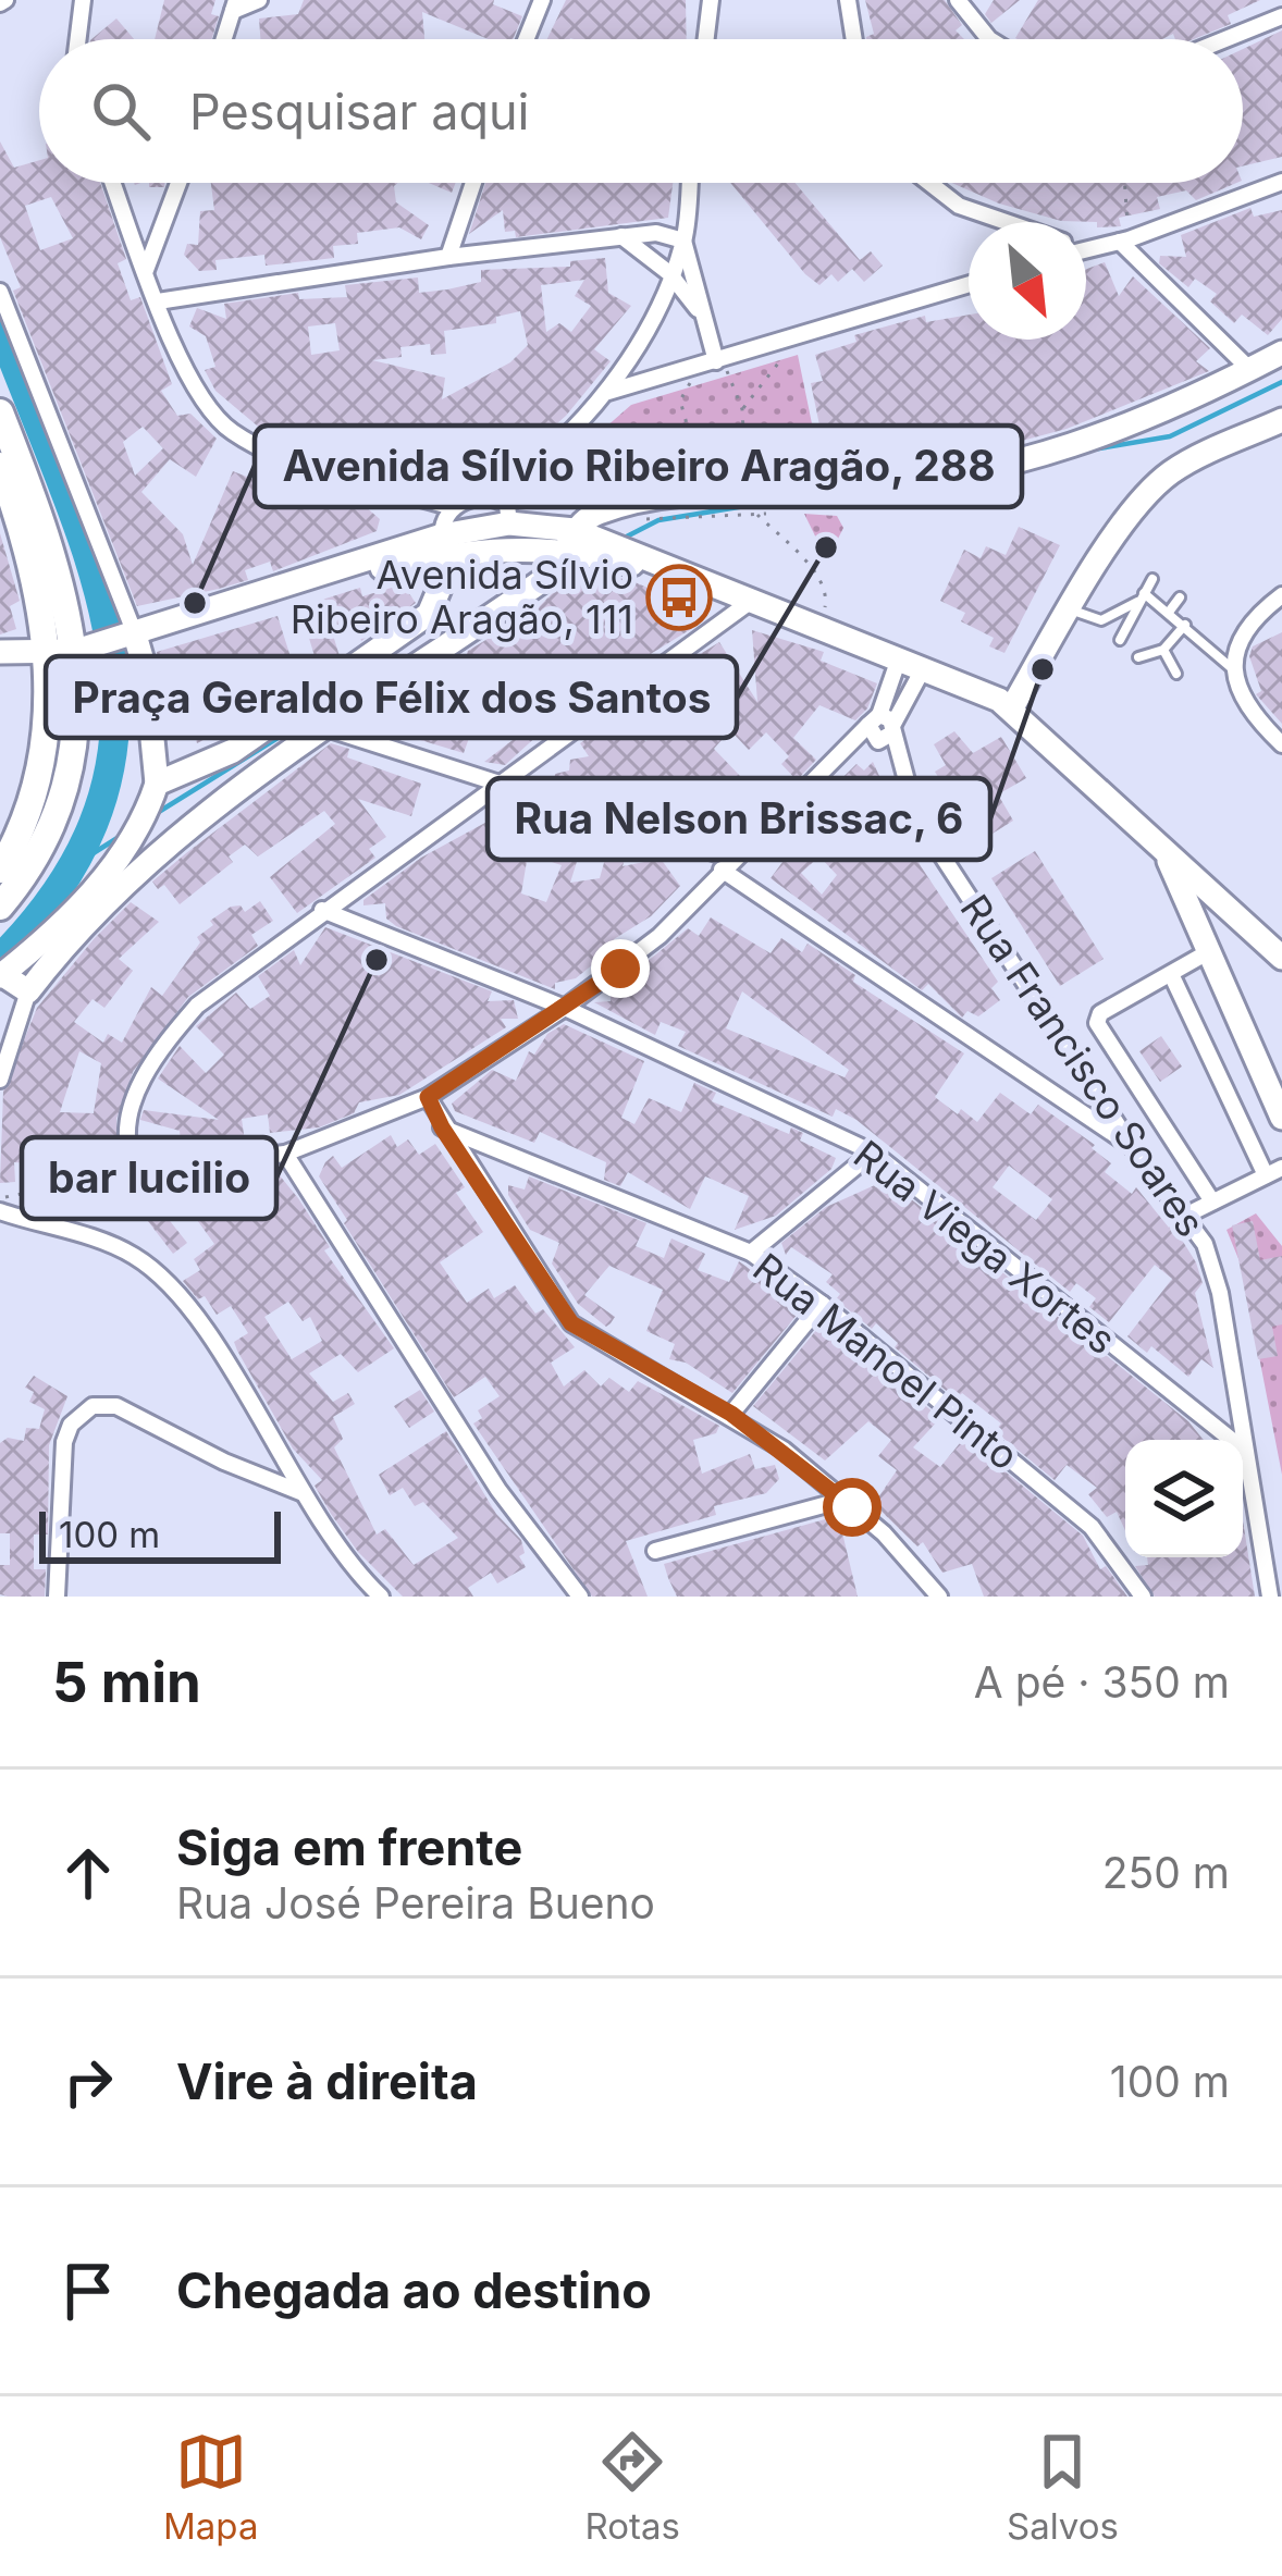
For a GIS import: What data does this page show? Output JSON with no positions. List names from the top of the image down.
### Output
{
  "streets": {
    "street": ["Rua Francisco Soares", "Rua Viega Xortes", "Rua Manoel Pinto"]
  },
  "crossings": [
    ["Rua Francisco Soares", "Rua Viega Xortes"]
  ],
  "places": {
    "other": [
      "Praça Geraldo Félix dos Santos",
      "Avenida Sílvio Ribeiro Aragão, 288",
      "Rua Nelson Brissac, 6",
      "bar lucilio"
    ],
    "bus stop": ["Avenida Sílvio Ribeiro Aragão, 111"]
  },
  "scale_bar": "100 m",
  "north": "bottom right",
  "page": {
    "search": "Pesquisar aqui",
    "scale": "100 m",
    "heading": ["5 min", "A pé · 350 m"],
    "list": [
      ["Siga em frente", "Rua José Pereira Bueno", "250 m"],
      ["Vire à direita", "100 m"],
      "Chegada ao destino"
    ],
    "nav": ["Mapa", "Rotas", "Salvos"]
  }
}
